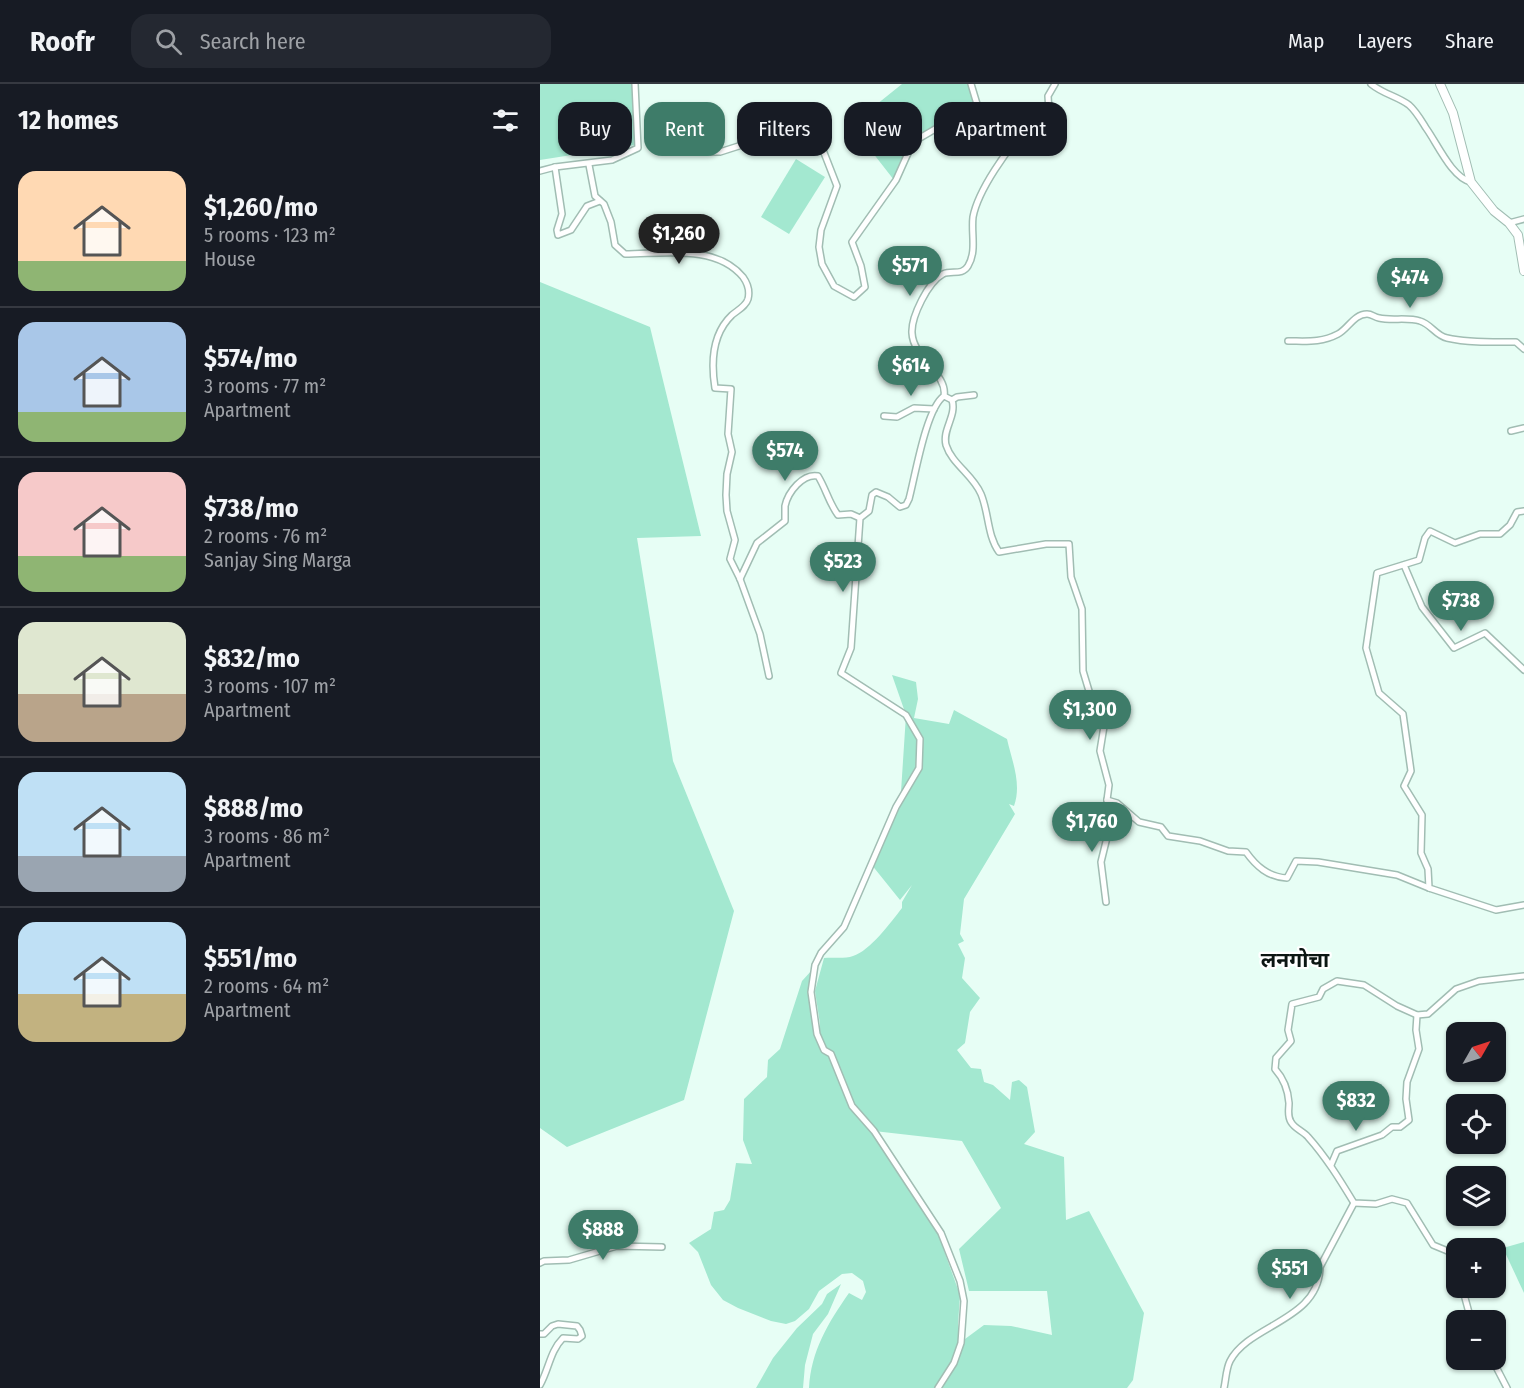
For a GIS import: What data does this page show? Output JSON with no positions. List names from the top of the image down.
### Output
{
  "districts": ["लनगोचा"],
  "north": "top right",
  "page": {
    "header": "Roofr",
    "search": "Search here",
    "nav": ["Map", "Layers", "Share"],
    "heading": "12 homes",
    "chip": [
      "Buy",
      "Rent",
      "Filters",
      "New",
      "Apartment"
    ],
    "list": [
      {
        "name": "$1,260/mo",
        "note": "5 rooms · 123 m² · House"
      },
      {
        "name": "$574/mo",
        "note": "3 rooms · 77 m² · Apartment"
      },
      {
        "name": "$738/mo",
        "note": "2 rooms · 76 m² · Sanjay Sing Marga"
      },
      {
        "name": "$832/mo",
        "note": "3 rooms · 107 m² · Apartment"
      },
      {
        "name": "$888/mo",
        "note": "3 rooms · 86 m² · Apartment"
      },
      {
        "name": "$551/mo",
        "note": "2 rooms · 64 m² · Apartment"
      }
    ],
    "price": [
      "$1,260",
      "$571",
      "$474",
      "$614",
      "$574",
      "$523",
      "$738",
      "$1,300",
      "$1,760",
      "$832",
      "$888",
      "$551"
    ],
    "map_buttons": ["+", "−"]
  }
}
